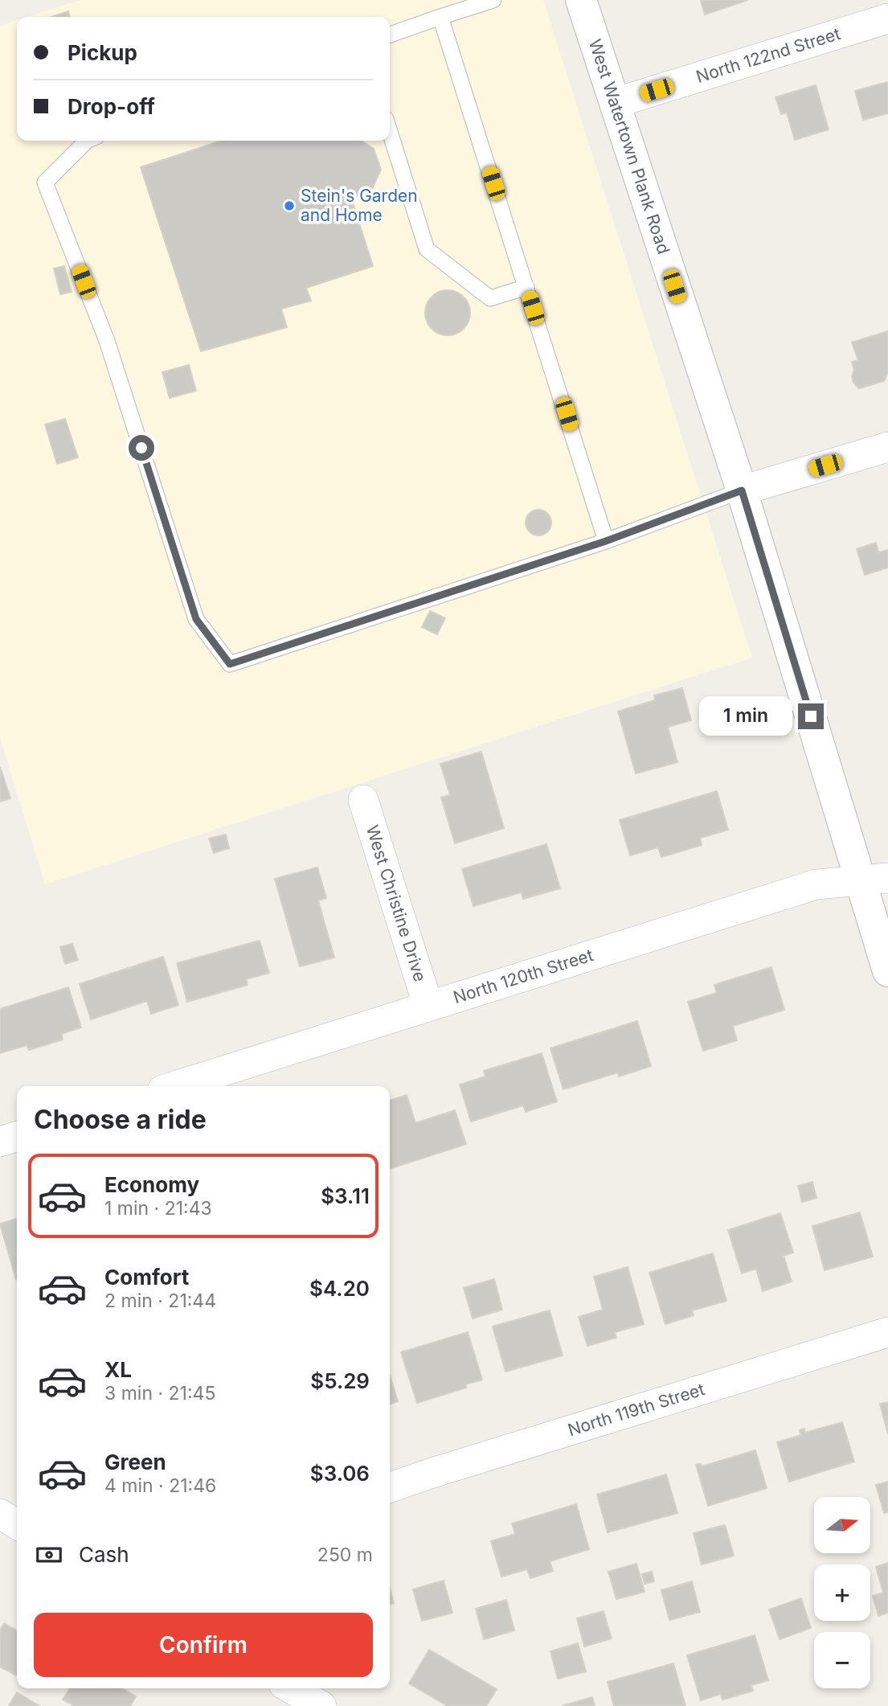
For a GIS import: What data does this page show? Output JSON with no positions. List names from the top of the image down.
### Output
{
  "streets": {
    "street": [
      "North 122nd Street",
      "West Watertown Plank Road",
      "West Christine Drive",
      "North 120th Street",
      "North 119th Street"
    ]
  },
  "crossings": [
    ["North 122nd Street", "West Watertown Plank Road"],
    ["West Watertown Plank Road", "North 120th Street"],
    ["West Christine Drive", "North 120th Street"]
  ],
  "places": ["Stein's Garden and Home"],
  "north": "right",
  "page": {
    "banner": ["Pickup", "Drop-off"],
    "bubble": "1 min",
    "heading": "Choose a ride",
    "list": [
      {
        "name": "Economy",
        "note": "1 min · 21:43",
        "value": "$3.11"
      },
      {
        "name": "Comfort",
        "note": "2 min · 21:44",
        "value": "$4.20"
      },
      {
        "name": "XL",
        "note": "3 min · 21:45",
        "value": "$5.29"
      },
      {
        "name": "Green",
        "note": "4 min · 21:46",
        "value": "$3.06"
      }
    ],
    "map_buttons": ["+", "−"],
    "pay": ["Cash", "250 m"],
    "buttons": "Confirm"
  }
}
